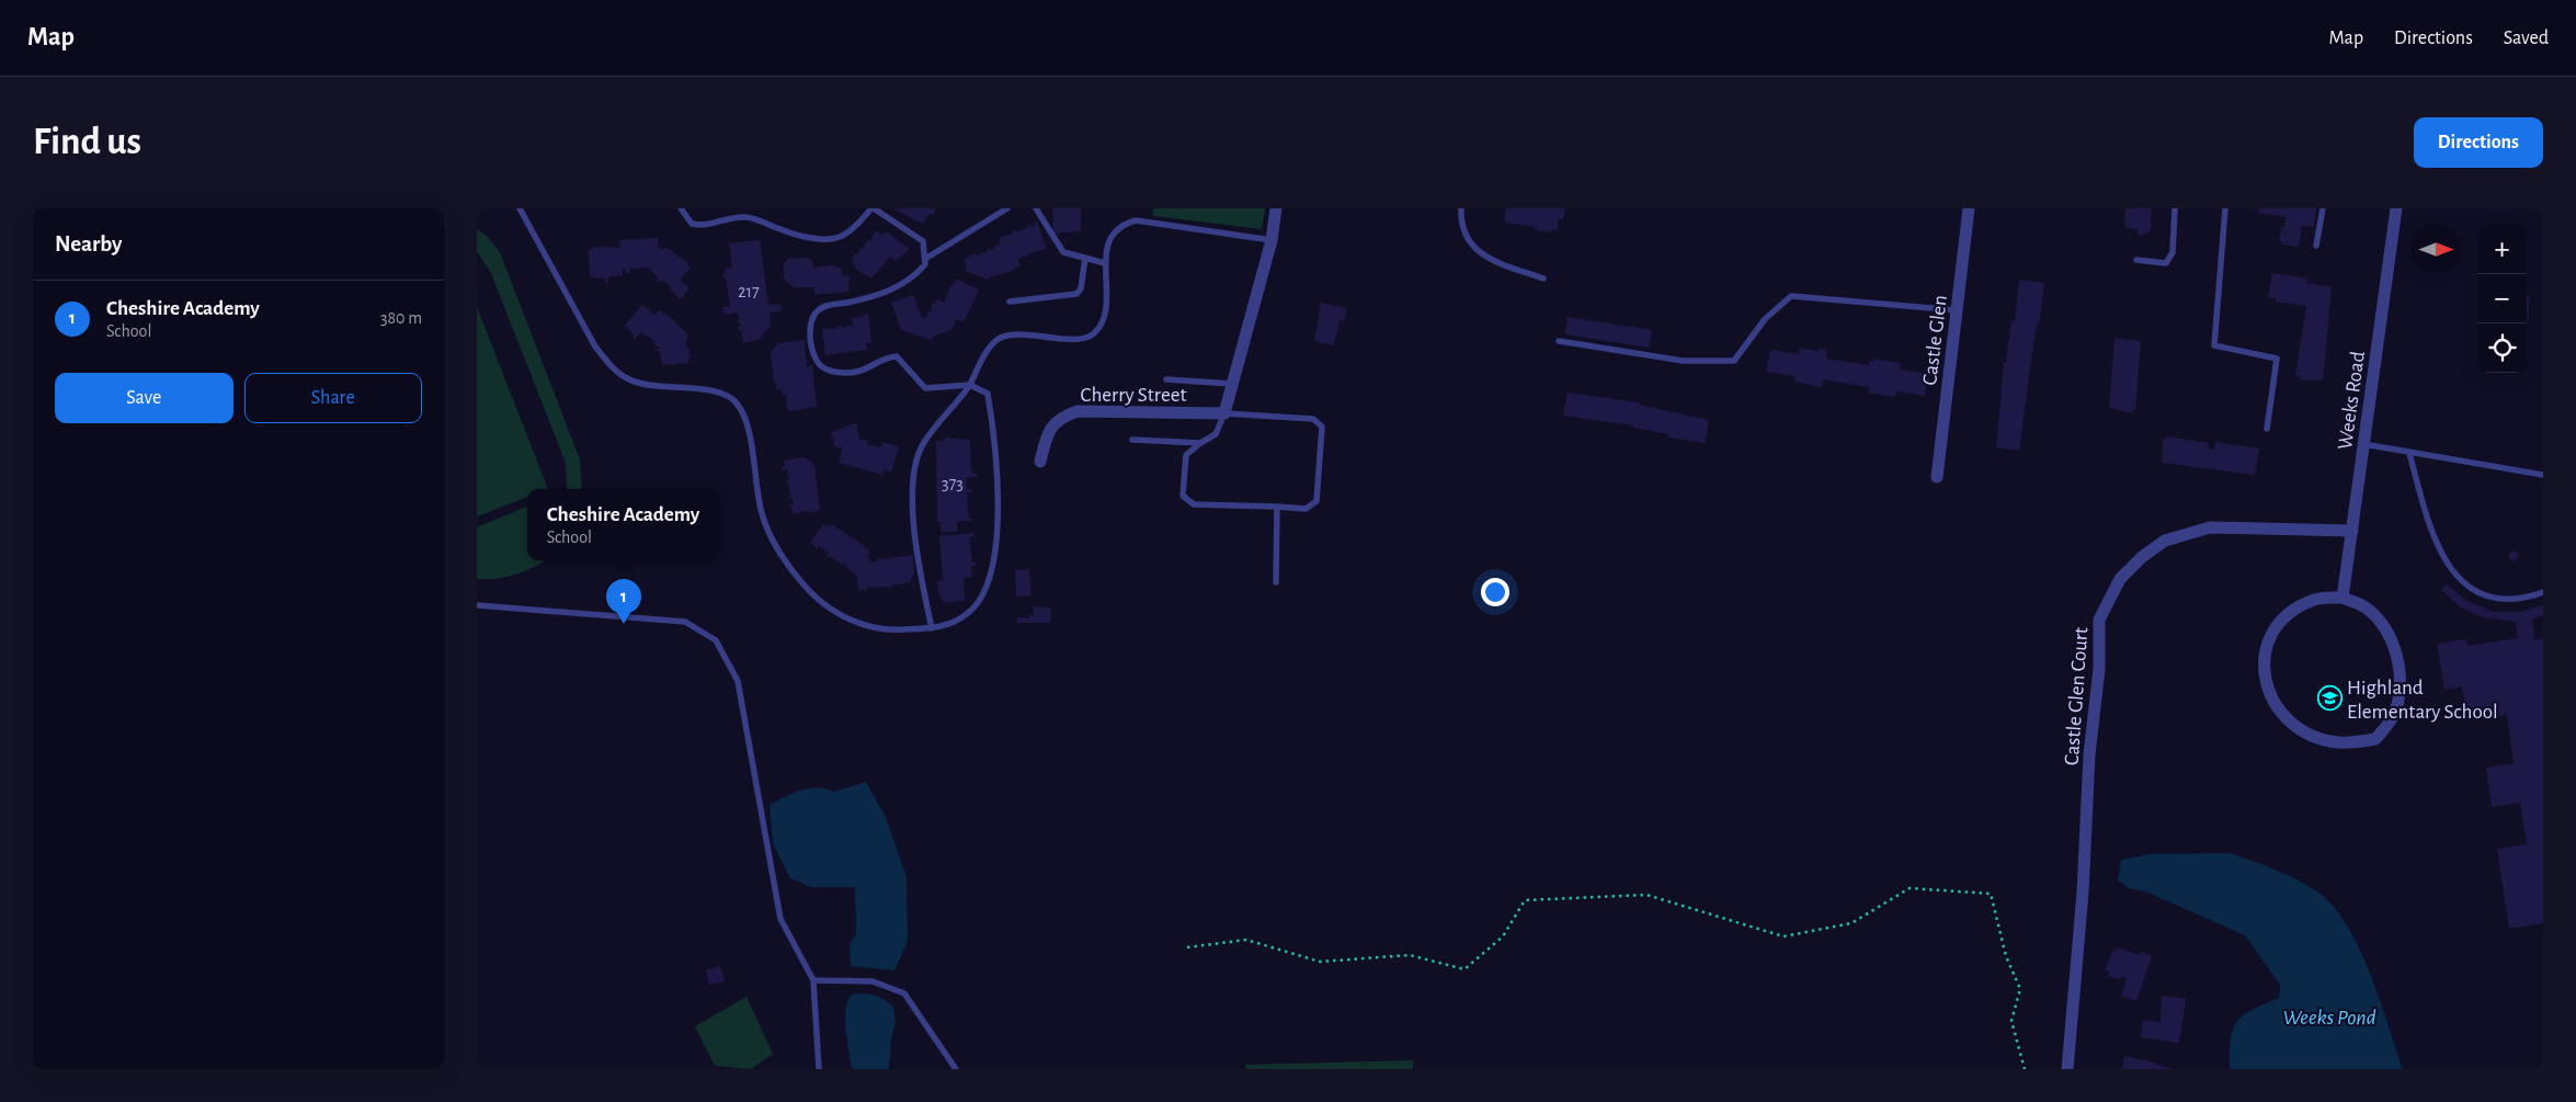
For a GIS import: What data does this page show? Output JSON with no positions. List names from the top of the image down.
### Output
{
  "streets": {
    "street": [
      "Castle Glen",
      "Cherry Street",
      "Weeks Road",
      "Castle Glen Court"
    ]
  },
  "crossings": [
    ["Weeks Road", "Castle Glen Court"]
  ],
  "water": ["Weeks Pond"],
  "places": {
    "school or university": ["Highland Elementary School"]
  },
  "house_numbers": ["217", "373"],
  "north": "right",
  "page": {
    "header": "Map",
    "nav": ["Map", "Directions", "Saved"],
    "buttons": [
      "Directions",
      ["Save", "Share"]
    ],
    "title": "Find us",
    "heading": "Nearby",
    "map_buttons": ["+", "−"],
    "list": [
      {
        "mark": "1",
        "name": "Cheshire Academy",
        "note": "School",
        "value": "380 m"
      }
    ],
    "popup": ["Cheshire Academy", "School"],
    "pins": "1"
  }
}
